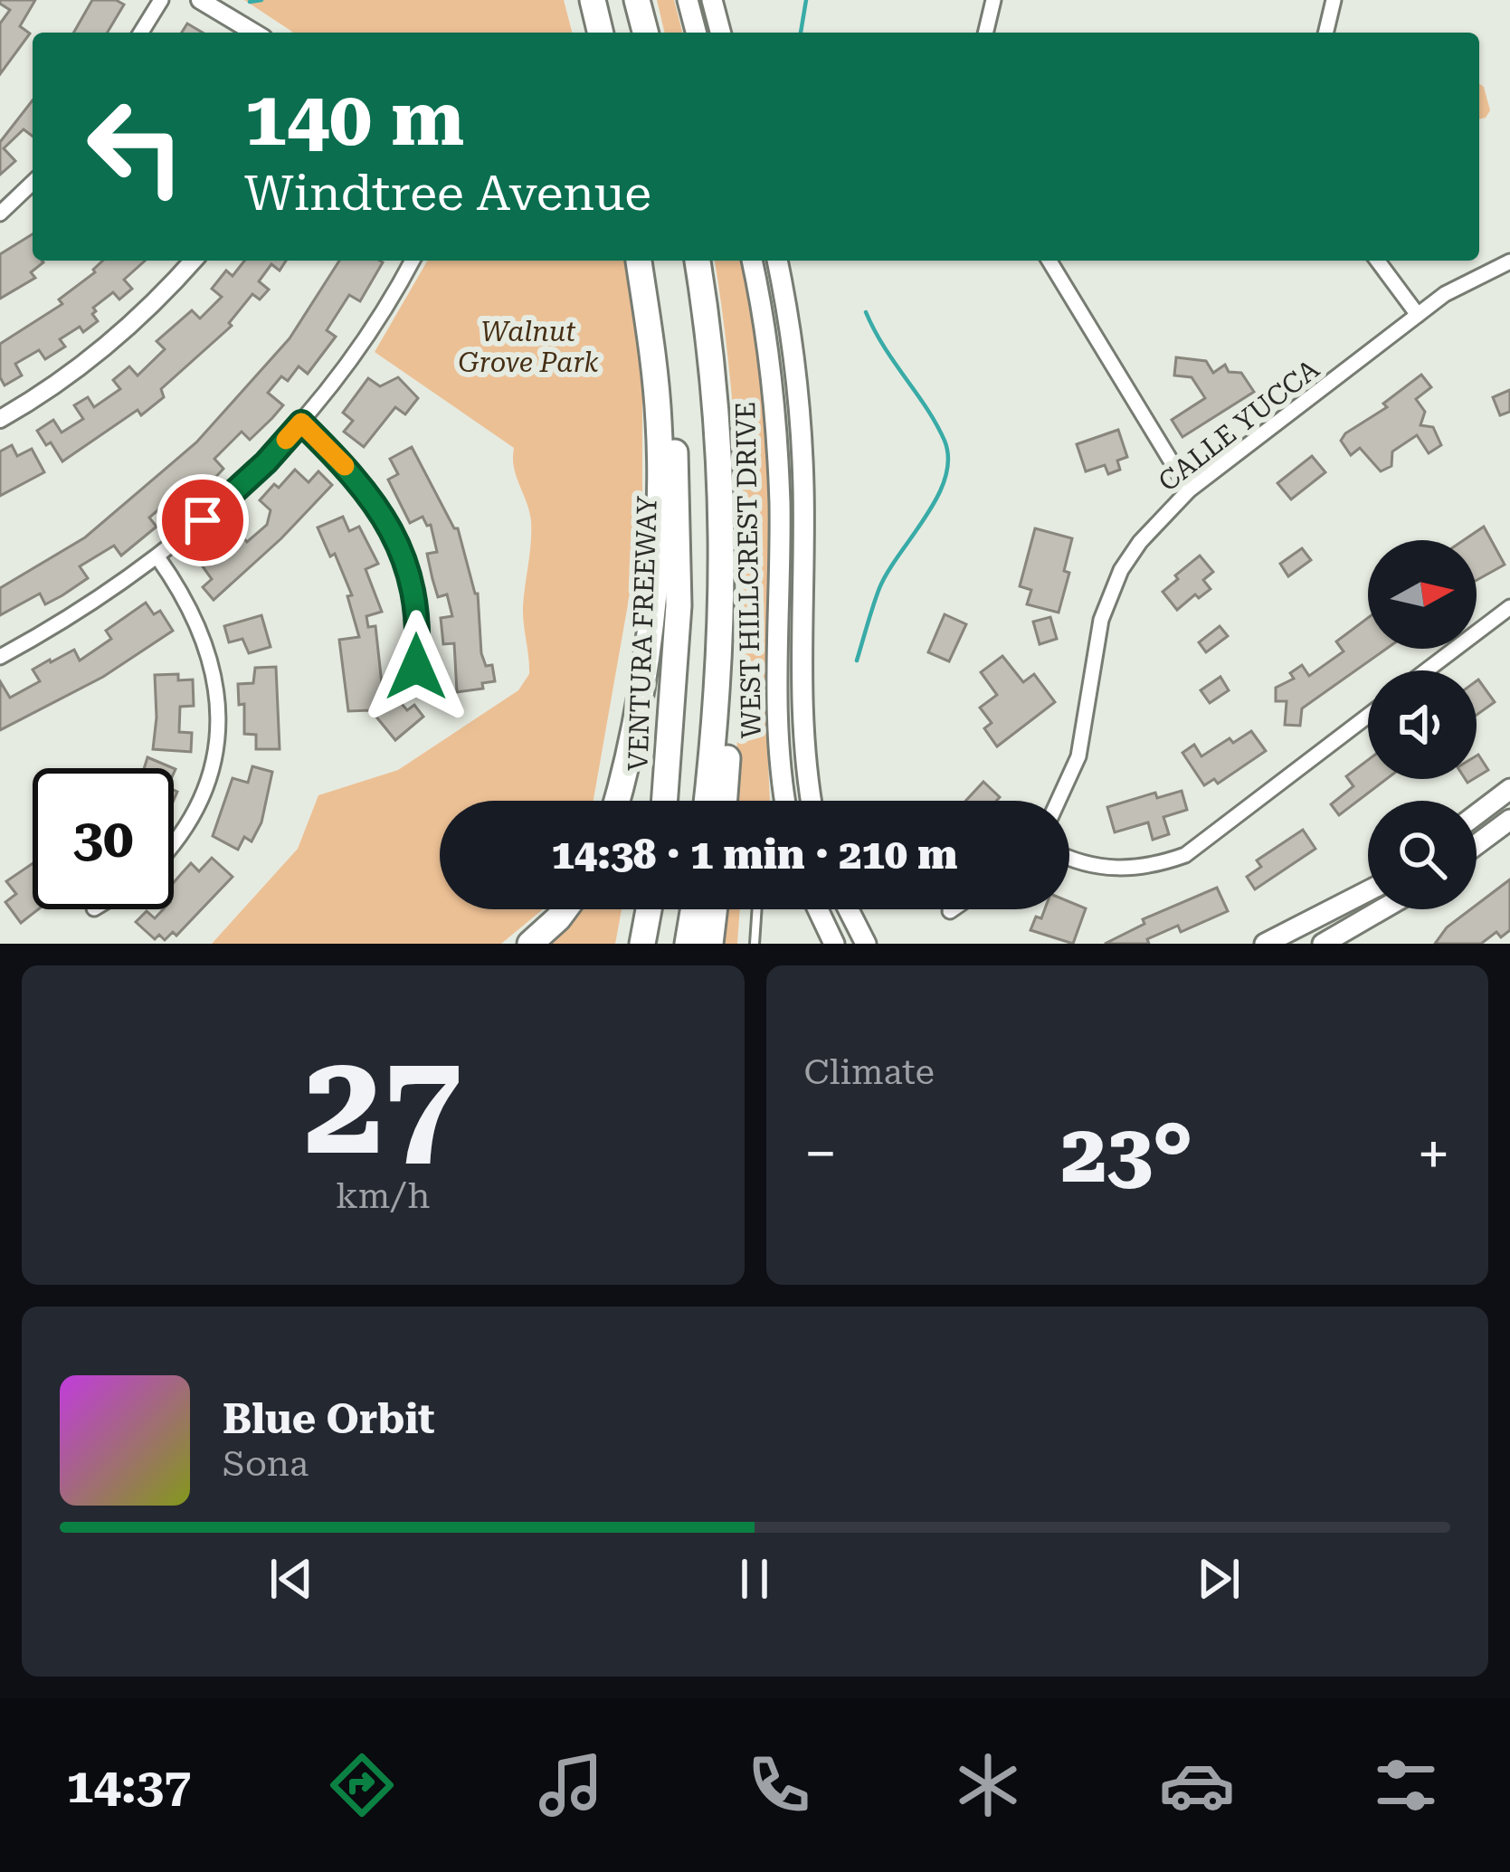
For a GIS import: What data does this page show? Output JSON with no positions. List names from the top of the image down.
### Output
{
  "streets": {
    "highway": ["VENTURA FREEWAY"],
    "main road": ["WEST HILLCREST DRIVE"],
    "street": ["CALLE YUCCA"]
  },
  "parks": ["Walnut Grove Park"],
  "north": "right",
  "page": {
    "turn": ["140 m", "Windtree Avenue"],
    "limit": "30",
    "trip": "14:38 · 1 min · 210 m",
    "tile": [
      ["27", "km/h"],
      "Climate"
    ],
    "heat": ["−", "23°", "+"],
    "song": ["Blue Orbit", "Sona"],
    "tabs": "14:37"
  }
}
